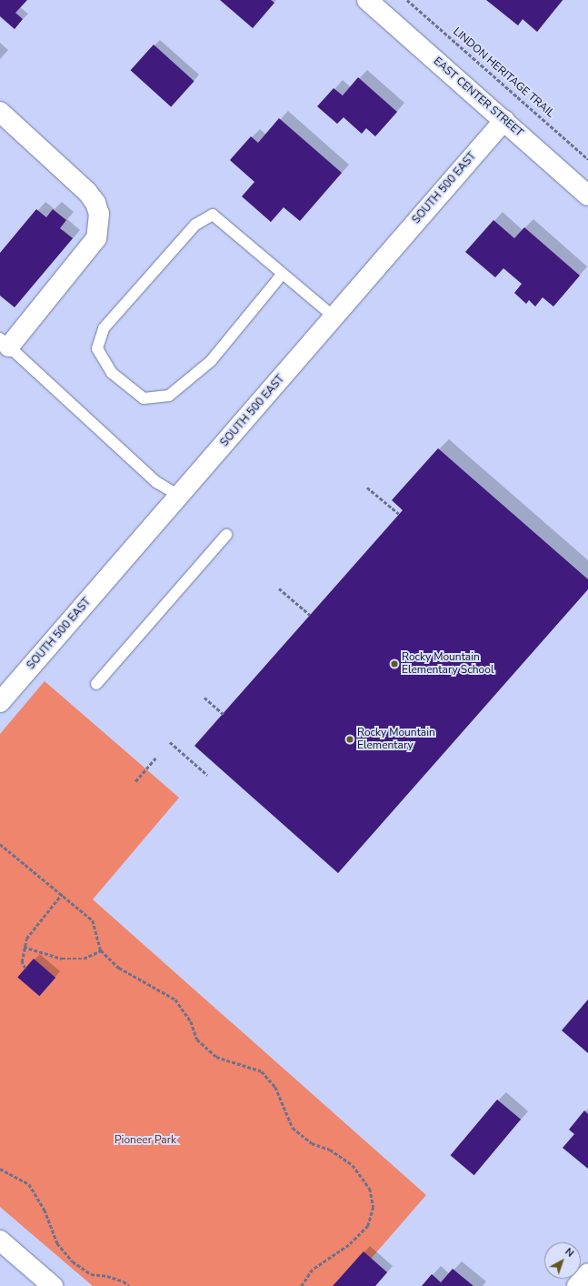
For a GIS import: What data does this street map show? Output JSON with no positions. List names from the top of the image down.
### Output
{
  "streets": {
    "street": ["EAST CENTER STREET", "SOUTH 500 EAST"],
    "path": ["LINDON HERITAGE TRAIL"]
  },
  "crossings": [
    ["EAST CENTER STREET", "SOUTH 500 EAST"]
  ],
  "parks": ["Pioneer Park"],
  "places": ["Rocky Mountain Elementary School", "Rocky Mountain Elementary"],
  "north": "top right"
}
